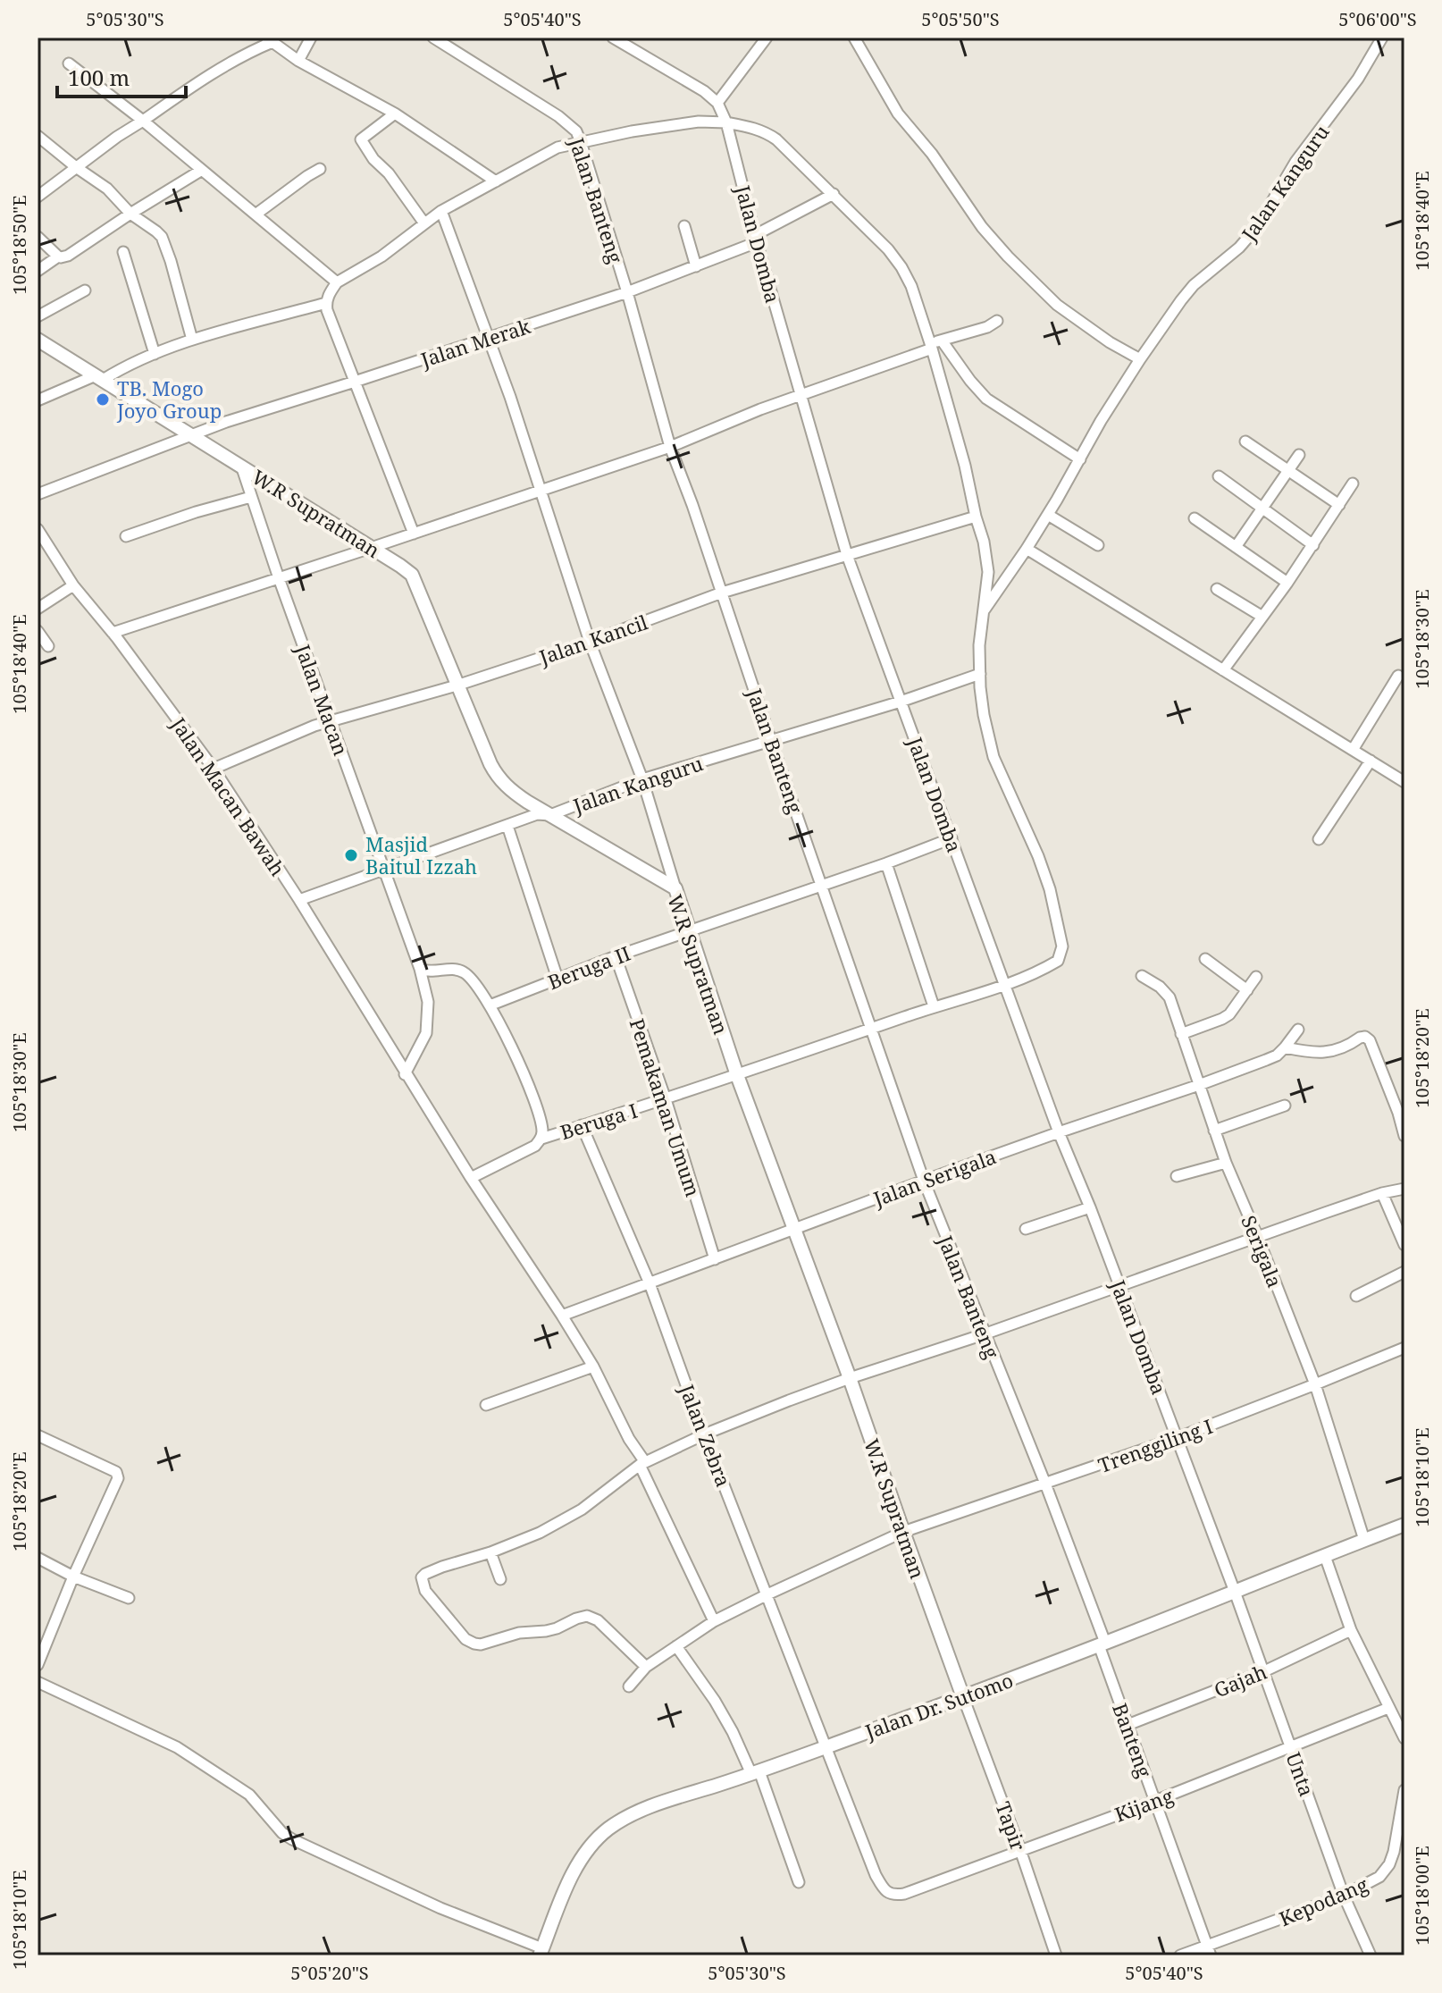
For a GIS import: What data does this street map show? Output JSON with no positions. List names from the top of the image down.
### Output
{
  "streets": {
    "street": [
      "Jalan Kanguru",
      "Jalan Banteng",
      "Jalan Domba",
      "Jalan Merak",
      "W.R Supratman",
      "Jalan Kancil",
      "Jalan Macan",
      "Jalan Macan Bawah",
      "Beruga II",
      "Pemakaman Umum",
      "Beruga I",
      "Jalan Serigala",
      "Serigala",
      "Jalan Zebra",
      "Trenggiling I",
      "Gajah",
      "Jalan Dr. Sutomo",
      "Banteng",
      "Unta",
      "Kijang",
      "Tapir",
      "Kepodang"
    ]
  },
  "crossings": [
    ["Jalan Kanguru", "Jalan Banteng"],
    ["Jalan Kanguru", "Jalan Domba"],
    ["Jalan Kanguru", "W.R Supratman"],
    ["Jalan Kanguru", "Jalan Macan"],
    ["Jalan Kanguru", "Jalan Macan Bawah"],
    ["Jalan Kanguru", "Beruga I"],
    ["Jalan Banteng", "Jalan Merak"],
    ["Jalan Banteng", "Jalan Kancil"],
    ["Jalan Banteng", "Beruga II"],
    ["Jalan Banteng", "Beruga I"],
    ["Jalan Banteng", "Jalan Serigala"],
    ["Jalan Banteng", "Trenggiling I"],
    ["Jalan Banteng", "Jalan Dr. Sutomo"],
    ["Jalan Banteng", "Banteng"],
    ["Jalan Domba", "Jalan Merak"],
    ["Jalan Domba", "Jalan Kancil"],
    ["Jalan Domba", "Beruga II"],
    ["Jalan Domba", "Beruga I"],
    ["Jalan Domba", "Jalan Serigala"],
    ["Jalan Domba", "Trenggiling I"],
    ["Jalan Domba", "Jalan Dr. Sutomo"],
    ["Jalan Domba", "Unta"],
    ["Jalan Merak", "W.R Supratman"],
    ["Jalan Merak", "Beruga I"],
    ["W.R Supratman", "Jalan Kancil"],
    ["W.R Supratman", "Jalan Macan"],
    ["W.R Supratman", "Beruga II"],
    ["W.R Supratman", "Beruga I"],
    ["W.R Supratman", "Jalan Serigala"],
    ["W.R Supratman", "Trenggiling I"],
    ["W.R Supratman", "Jalan Dr. Sutomo"],
    ["W.R Supratman", "Tapir"],
    ["Jalan Kancil", "Jalan Macan"],
    ["Jalan Kancil", "Jalan Macan Bawah"],
    ["Jalan Kancil", "Beruga I"],
    ["Jalan Macan", "Jalan Macan Bawah"],
    ["Jalan Macan Bawah", "Jalan Serigala"],
    ["Jalan Macan Bawah", "Trenggiling I"],
    ["Beruga II", "Pemakaman Umum"],
    ["Pemakaman Umum", "Beruga I"],
    ["Pemakaman Umum", "Jalan Serigala"],
    ["Beruga I", "Jalan Zebra"],
    ["Jalan Serigala", "Serigala"],
    ["Jalan Serigala", "Jalan Zebra"],
    ["Serigala", "Trenggiling I"],
    ["Serigala", "Jalan Dr. Sutomo"],
    ["Jalan Zebra", "Trenggiling I"],
    ["Jalan Zebra", "Jalan Dr. Sutomo"],
    ["Jalan Zebra", "Kijang"],
    ["Gajah", "Banteng"],
    ["Gajah", "Unta"],
    ["Jalan Dr. Sutomo", "Banteng"],
    ["Jalan Dr. Sutomo", "Unta"],
    ["Jalan Dr. Sutomo", "Tapir"],
    ["Banteng", "Kijang"],
    ["Banteng", "Kepodang"],
    ["Unta", "Kijang"],
    ["Unta", "Kepodang"],
    ["Kijang", "Tapir"]
  ],
  "places": ["TB. Mogo Joyo Group", "Masjid Baitul Izzah"],
  "scale_bar": "100 m",
  "coordinates": [
    "5°05'30\"S",
    "5°05'40\"S",
    "5°05'50\"S",
    "5°06'00\"S",
    "105°18'40\"E",
    "105°18'50\"E",
    "105°18'30\"E",
    "105°18'20\"E",
    "105°18'10\"E",
    "105°18'00\"E",
    "5°05'20\"S"
  ]
}
